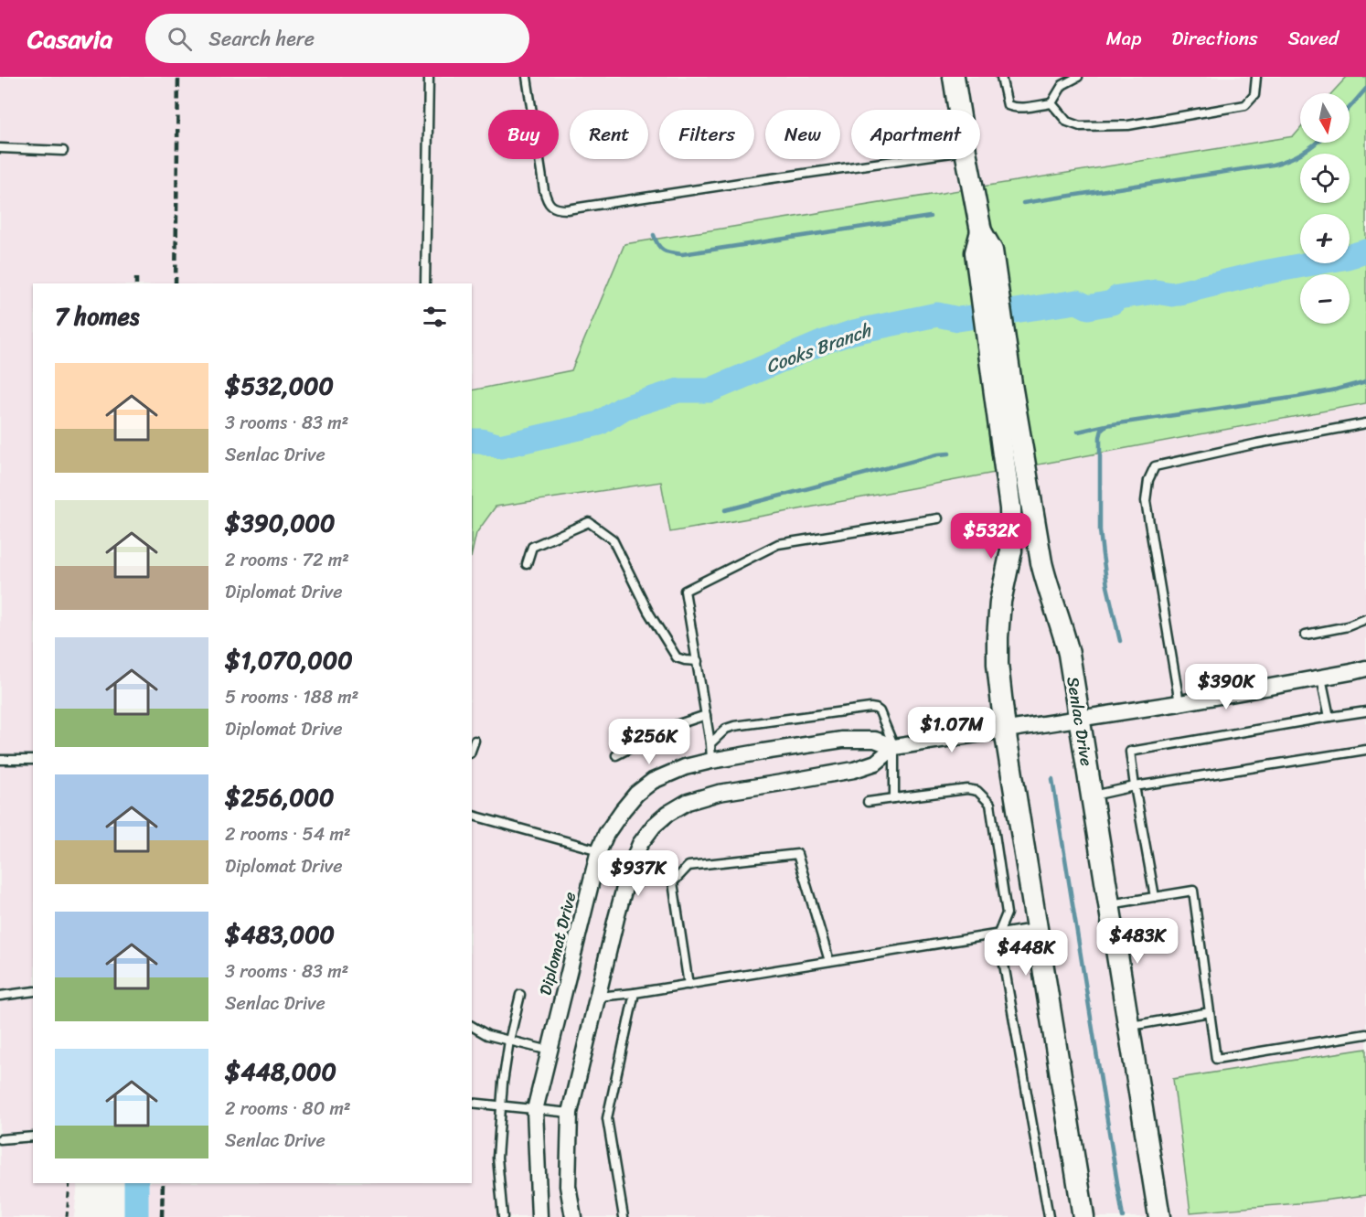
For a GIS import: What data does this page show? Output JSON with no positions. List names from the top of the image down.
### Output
{
  "streets": {
    "street": ["Senlac Drive", "Diplomat Drive"]
  },
  "crossings": [
    ["Senlac Drive", "Diplomat Drive"]
  ],
  "water": ["Cooks Branch"],
  "north": "bottom",
  "page": {
    "header": "Casavia",
    "search": "Search here",
    "nav": ["Map", "Directions", "Saved"],
    "map_buttons": ["+", "−"],
    "chip": [
      "Buy",
      "Rent",
      "Filters",
      "New",
      "Apartment"
    ],
    "heading": "7 homes",
    "list": [
      {
        "name": "$532,000",
        "note": "3 rooms · 83 m² · Senlac Drive"
      },
      {
        "name": "$390,000",
        "note": "2 rooms · 72 m² · Diplomat Drive"
      },
      {
        "name": "$1,070,000",
        "note": "5 rooms · 188 m² · Diplomat Drive"
      },
      {
        "name": "$256,000",
        "note": "2 rooms · 54 m² · Diplomat Drive"
      },
      {
        "name": "$483,000",
        "note": "3 rooms · 83 m² · Senlac Drive"
      },
      {
        "name": "$448,000",
        "note": "2 rooms · 80 m² · Senlac Drive"
      }
    ],
    "price": [
      "$532K",
      "$390K",
      "$1.07M",
      "$256K",
      "$937K",
      "$483K",
      "$448K"
    ]
  }
}
